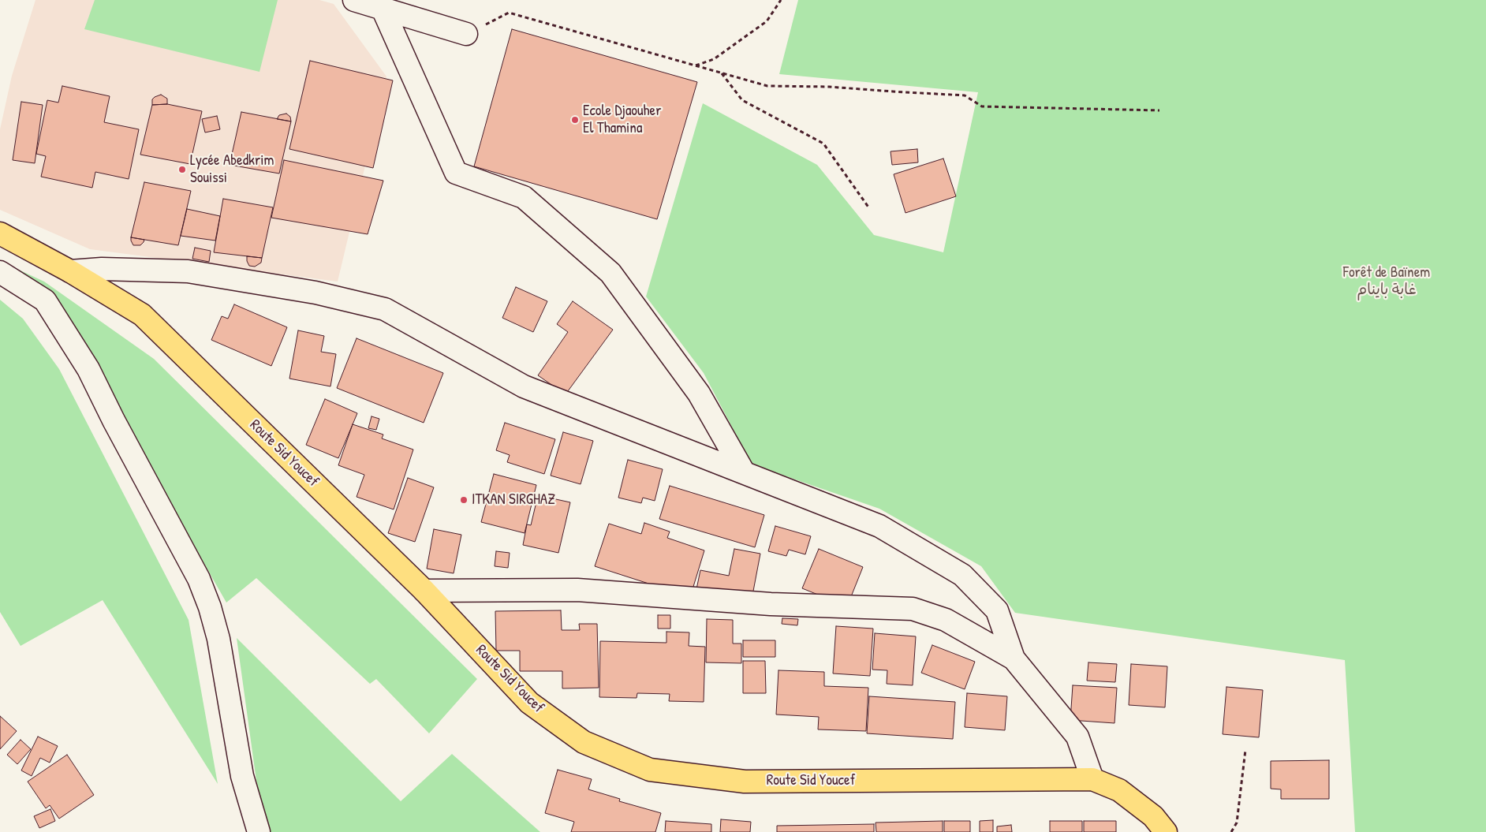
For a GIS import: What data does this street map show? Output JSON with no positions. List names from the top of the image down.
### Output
{
  "streets": {
    "main road": ["Route Sid Youcef"]
  },
  "parks": ["Forêt de Baïnem غابة باينام"],
  "places": ["Ecole Djaouher El Thamina", "Lycée Abedkrim Souissi", "ITKAN SIRGHAZ"]
}
